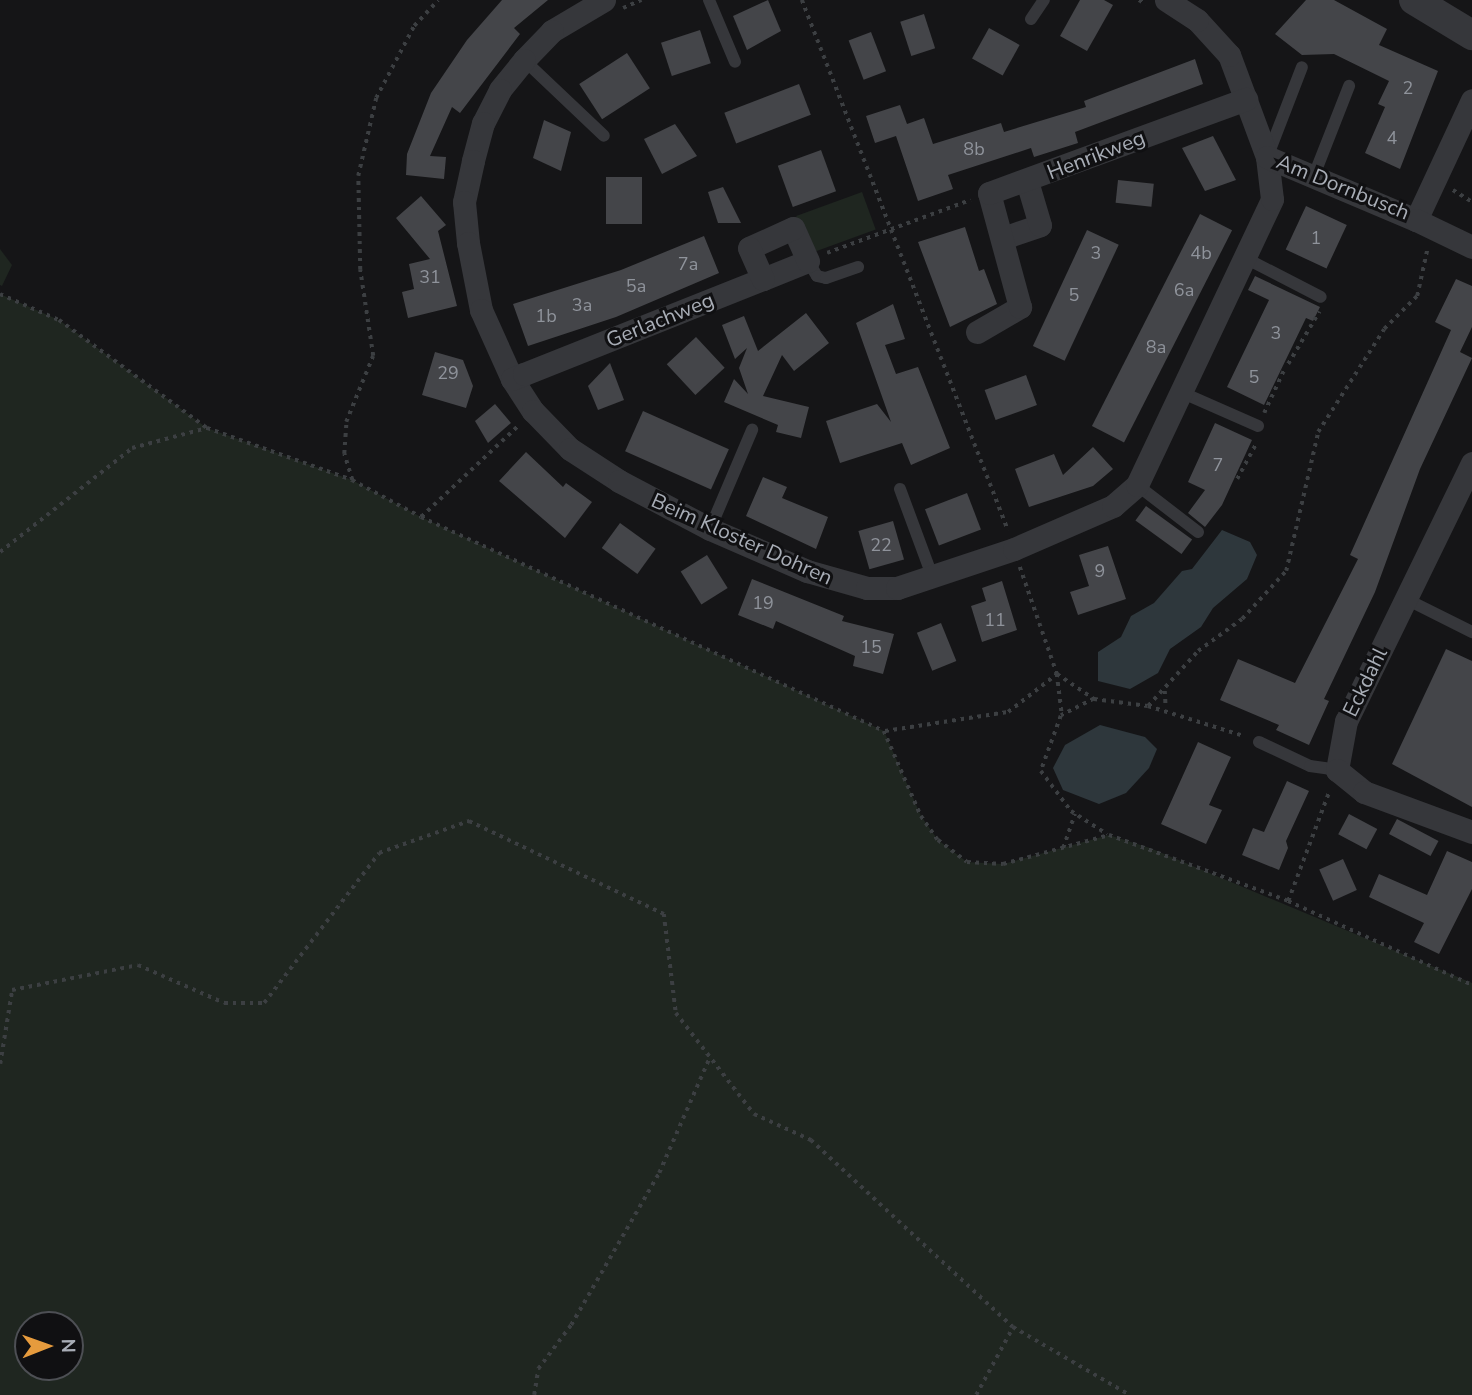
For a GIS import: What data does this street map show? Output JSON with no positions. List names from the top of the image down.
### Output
{
  "streets": {
    "street": [
      "Henrikweg",
      "Am Dornbusch",
      "Gerlachweg",
      "Beim Kloster Dohren",
      "Eckdahl"
    ]
  },
  "crossings": [
    ["Henrikweg", "Beim Kloster Dohren"],
    ["Am Dornbusch", "Beim Kloster Dohren"],
    ["Gerlachweg", "Beim Kloster Dohren"]
  ],
  "house_numbers": [
    "2",
    "4",
    "8b",
    "1",
    "3",
    "4b",
    "7a",
    "31",
    "5a",
    "6a",
    "5",
    "3a",
    "1b",
    "3",
    "8a",
    "29",
    "5",
    "7",
    "22",
    "9",
    "19",
    "11",
    "15"
  ],
  "north": "right"
}
